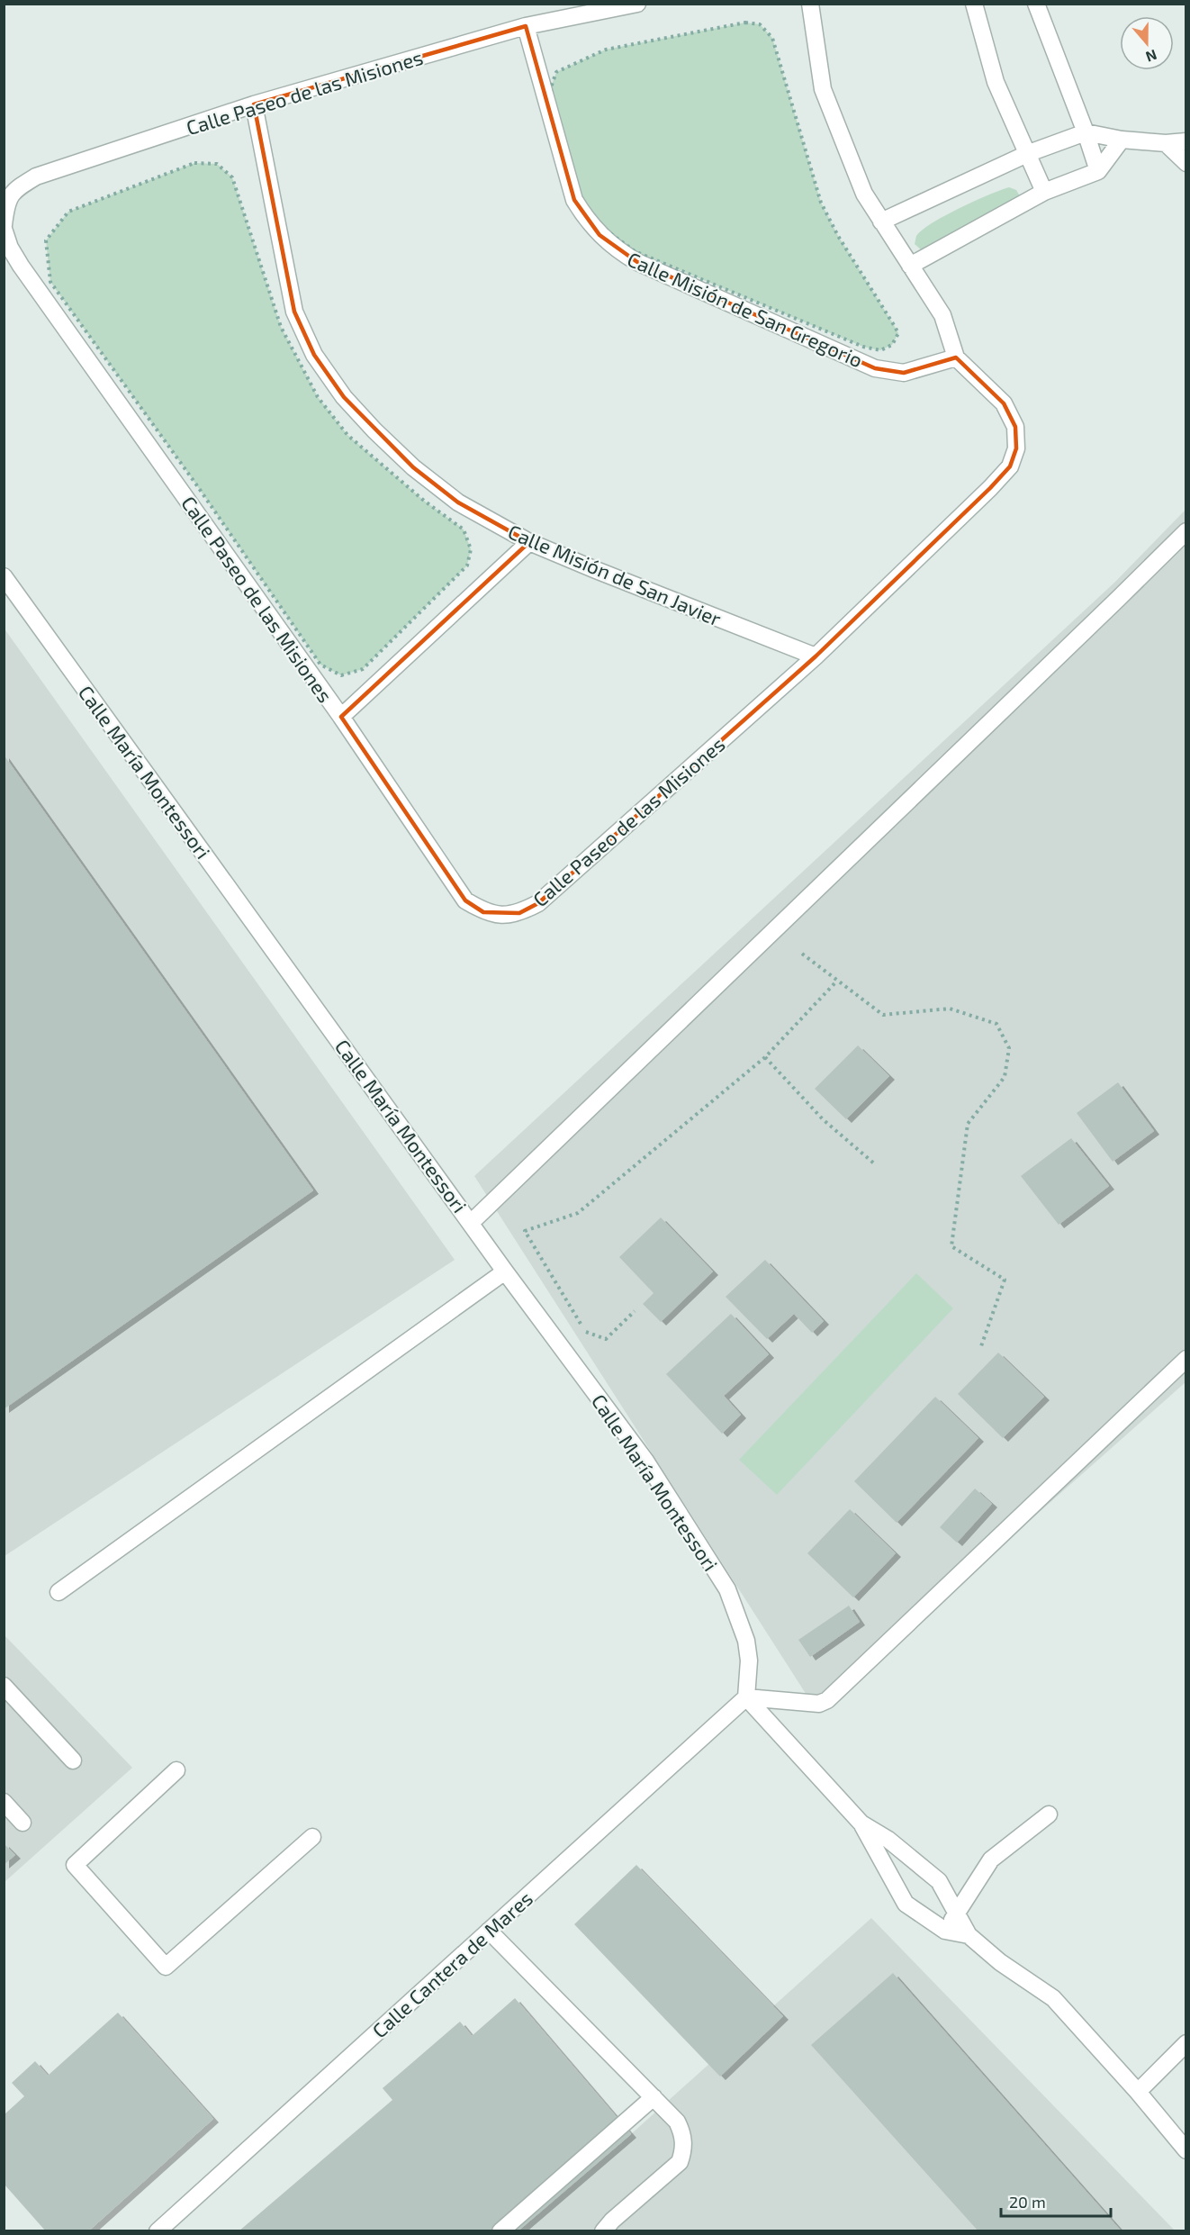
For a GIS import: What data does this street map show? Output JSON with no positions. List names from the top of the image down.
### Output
{
  "streets": {
    "street": [
      "Calle Paseo de las Misiones",
      "Calle Misión de San Gregorio",
      "Calle Misión de San Javier",
      "Calle María Montessori",
      "Calle Cantera de Mares"
    ]
  },
  "crossings": [
    ["Calle Paseo de las Misiones", "Calle Misión de San Gregorio"],
    ["Calle Paseo de las Misiones", "Calle Misión de San Javier"],
    ["Calle María Montessori", "Calle Cantera de Mares"]
  ],
  "scale_bar": "20 m",
  "north": "bottom"
}
